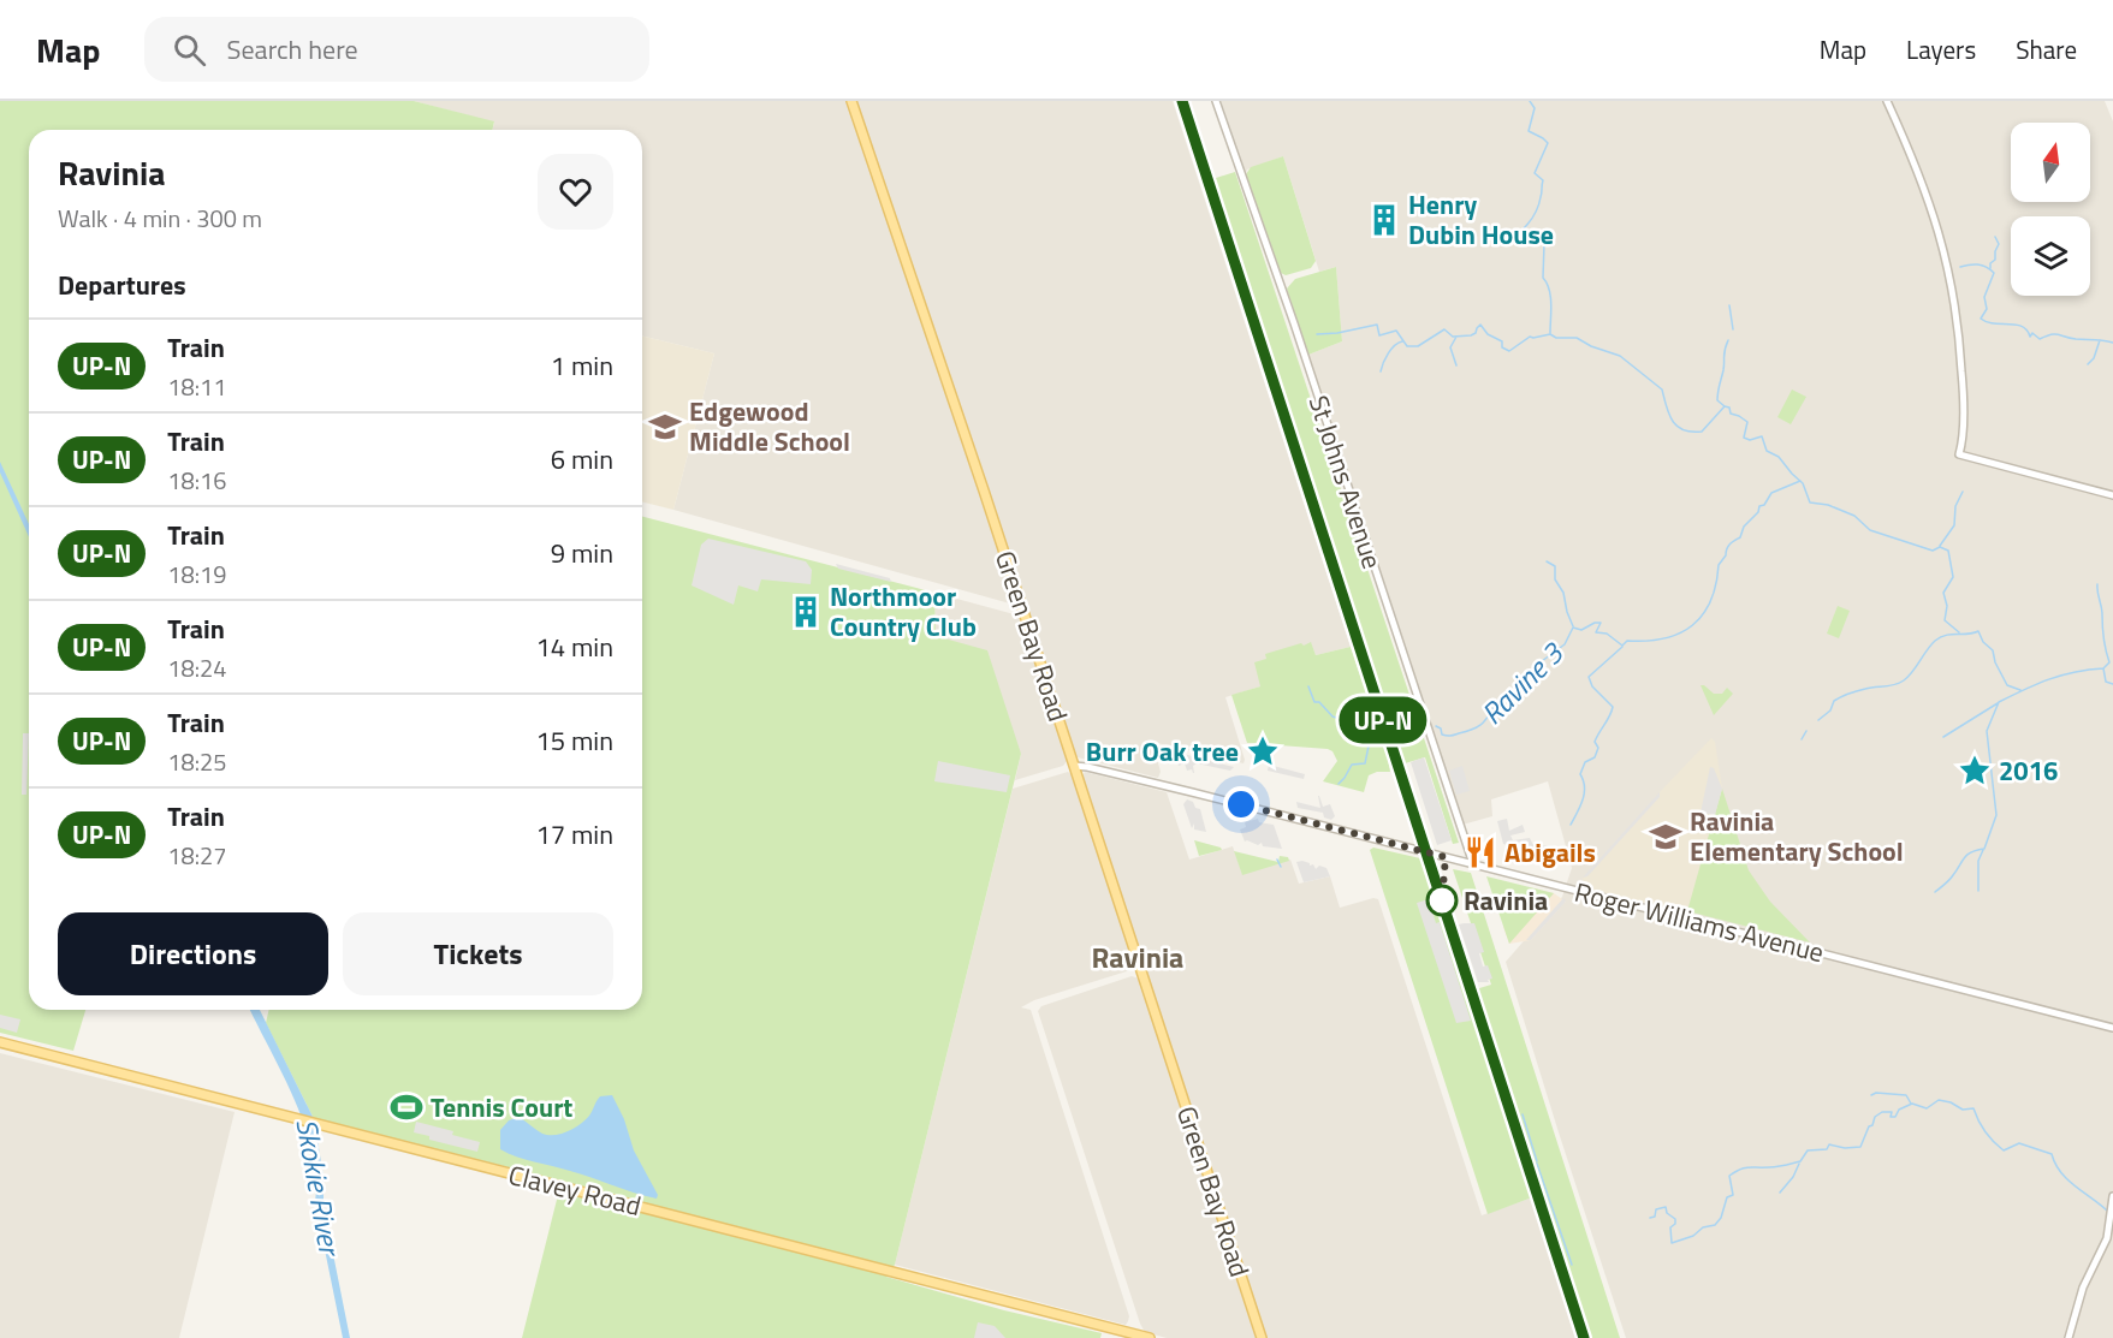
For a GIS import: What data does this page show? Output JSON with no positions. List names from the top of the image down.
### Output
{
  "streets": {
    "main road": ["Green Bay Road", "Clavey Road"],
    "street": ["St Johns Avenue", "Roger Williams Avenue"]
  },
  "crossings": [
    ["St Johns Avenue", "Roger Williams Avenue"],
    ["Green Bay Road", "Roger Williams Avenue"]
  ],
  "districts": ["Ravinia"],
  "water": ["Ravine 3", "Skokie River"],
  "places": {
    "building": ["Henry Dubin House", "Northmoor Country Club"],
    "school or university": ["Edgewood Middle School", "Ravinia Elementary School"],
    "place": ["Burr Oak tree", "2016"],
    "restaurant": ["Abigails"],
    "other": ["Ravinia"],
    "sports": ["Tennis Court"]
  },
  "north": "top",
  "page": {
    "header": "Map",
    "search": "Search here",
    "nav": ["Map", "Layers", "Share"],
    "on_map": "UP-N",
    "heading": [
      ["Ravinia", "Walk · 4 min · 300 m"],
      "Departures"
    ],
    "list": [
      {
        "mark": "UP-N",
        "name": "Train",
        "note": "18:11",
        "value": "1 min"
      },
      {
        "mark": "UP-N",
        "name": "Train",
        "note": "18:16",
        "value": "6 min"
      },
      {
        "mark": "UP-N",
        "name": "Train",
        "note": "18:19",
        "value": "9 min"
      },
      {
        "mark": "UP-N",
        "name": "Train",
        "note": "18:24",
        "value": "14 min"
      },
      {
        "mark": "UP-N",
        "name": "Train",
        "note": "18:25",
        "value": "15 min"
      },
      {
        "mark": "UP-N",
        "name": "Train",
        "note": "18:27",
        "value": "17 min"
      }
    ],
    "buttons": ["Directions", "Tickets"]
  }
}
